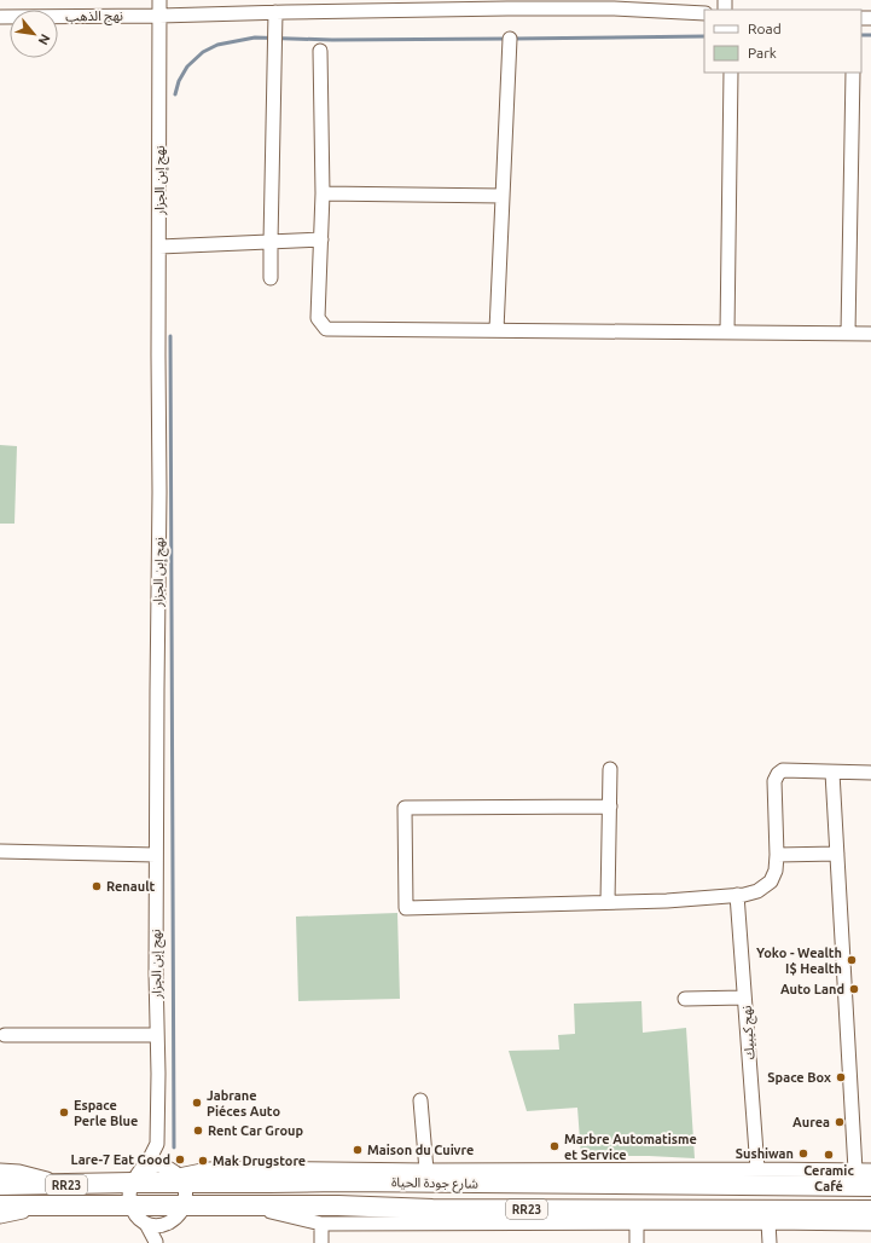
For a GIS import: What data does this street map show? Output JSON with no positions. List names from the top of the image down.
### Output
{
  "streets": {
    "highway": ["شارع جودة الحياة", "RR23"],
    "street": ["نهج الذهب", "نهج إبن الجزار", "نهج كيبيك"]
  },
  "crossings": [
    ["نهج الذهب", "نهج إبن الجزار"]
  ],
  "places": [
    "Renault",
    "Yoko - Wealth I$ Health",
    "Auto Land",
    "Space Box",
    "Jabrane Piéces Auto",
    "Espace Perle Blue",
    "Aurea",
    "Rent Car Group",
    "Marbre Automatisme et Service",
    "Maison du Cuivre",
    "Sushiwan",
    "Ceramic Café",
    "Lare-7 Eat Good",
    "Mak Drugstore"
  ],
  "legend": ["Road", "Park"],
  "north": "bottom right"
}
